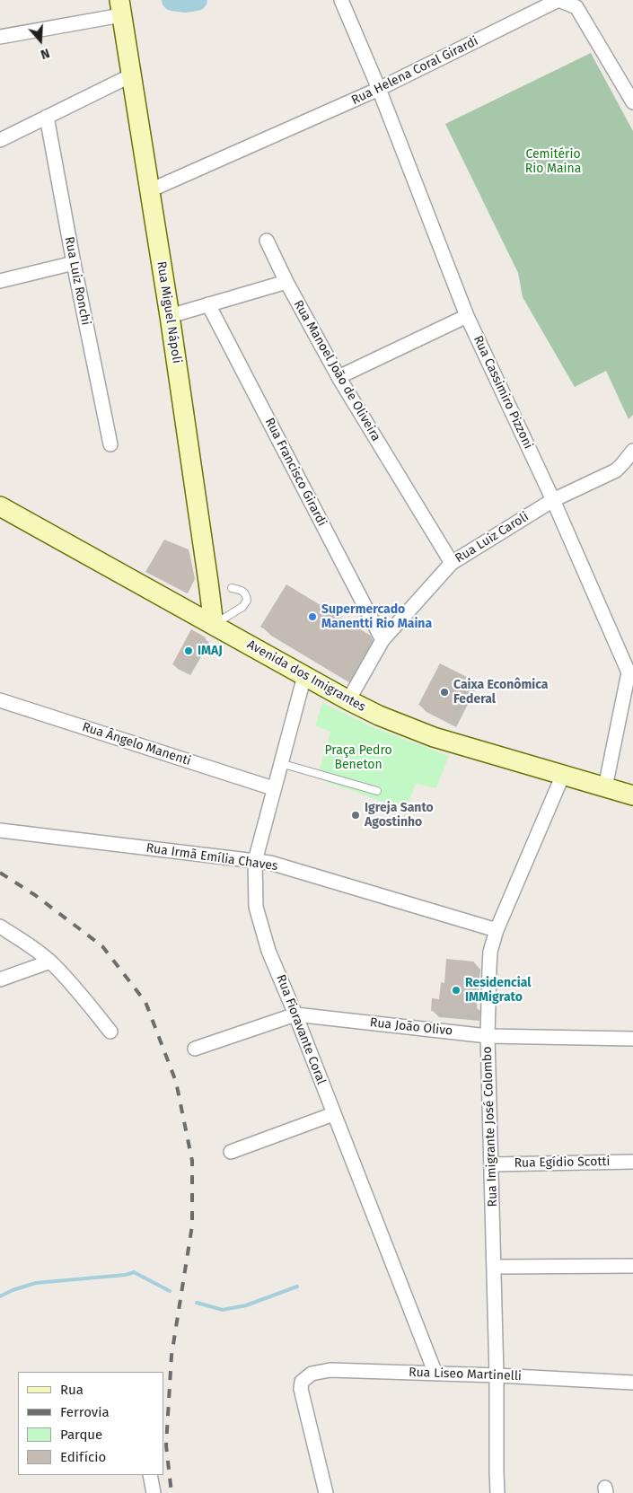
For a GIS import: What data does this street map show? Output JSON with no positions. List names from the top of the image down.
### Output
{
  "streets": {
    "street": [
      "Rua Helena Coral Girardi",
      "Rua Luiz Ronchi",
      "Rua Miguel Nápoli",
      "Rua Manoel João de Oliveira",
      "Rua Cassimiro Pizzoni",
      "Rua Francisco Girardi",
      "Rua Luiz Caroli",
      "Avenida dos Imigrantes",
      "Rua Ângelo Manenti",
      "Rua Irmã Emília Chaves",
      "Rua João Olivo",
      "Rua Fioravante Coral",
      "Rua Imigrante José Colombo",
      "Rua Egídio Scotti",
      "Rua Liseo Martinelli"
    ]
  },
  "crossings": [
    ["Rua Helena Coral Girardi", "Rua Miguel Nápoli"],
    ["Rua Helena Coral Girardi", "Rua Cassimiro Pizzoni"],
    ["Rua Miguel Nápoli", "Avenida dos Imigrantes"],
    ["Rua Manoel João de Oliveira", "Rua Luiz Caroli"],
    ["Rua Cassimiro Pizzoni", "Rua Luiz Caroli"],
    ["Rua Cassimiro Pizzoni", "Avenida dos Imigrantes"],
    ["Rua Francisco Girardi", "Rua Luiz Caroli"],
    ["Rua Luiz Caroli", "Avenida dos Imigrantes"],
    ["Avenida dos Imigrantes", "Rua Fioravante Coral"],
    ["Avenida dos Imigrantes", "Rua Imigrante José Colombo"],
    ["Rua Ângelo Manenti", "Rua Fioravante Coral"],
    ["Rua Irmã Emília Chaves", "Rua Fioravante Coral"],
    ["Rua Irmã Emília Chaves", "Rua Imigrante José Colombo"],
    ["Rua João Olivo", "Rua Fioravante Coral"],
    ["Rua João Olivo", "Rua Imigrante José Colombo"],
    ["Rua Fioravante Coral", "Rua Liseo Martinelli"],
    ["Rua Imigrante José Colombo", "Rua Egídio Scotti"],
    ["Rua Imigrante José Colombo", "Rua Liseo Martinelli"]
  ],
  "parks": ["Cemitério Rio Maina", "Praça Pedro Beneton"],
  "places": [
    "Supermercado Manentti Rio Maina",
    "IMAJ",
    "Caixa Econômica Federal",
    "Igreja Santo Agostinho",
    "Residencial IMMigrato"
  ],
  "legend": [
    "Rua",
    "Ferrovia",
    "Parque",
    "Edifício"
  ],
  "north": "bottom"
}
